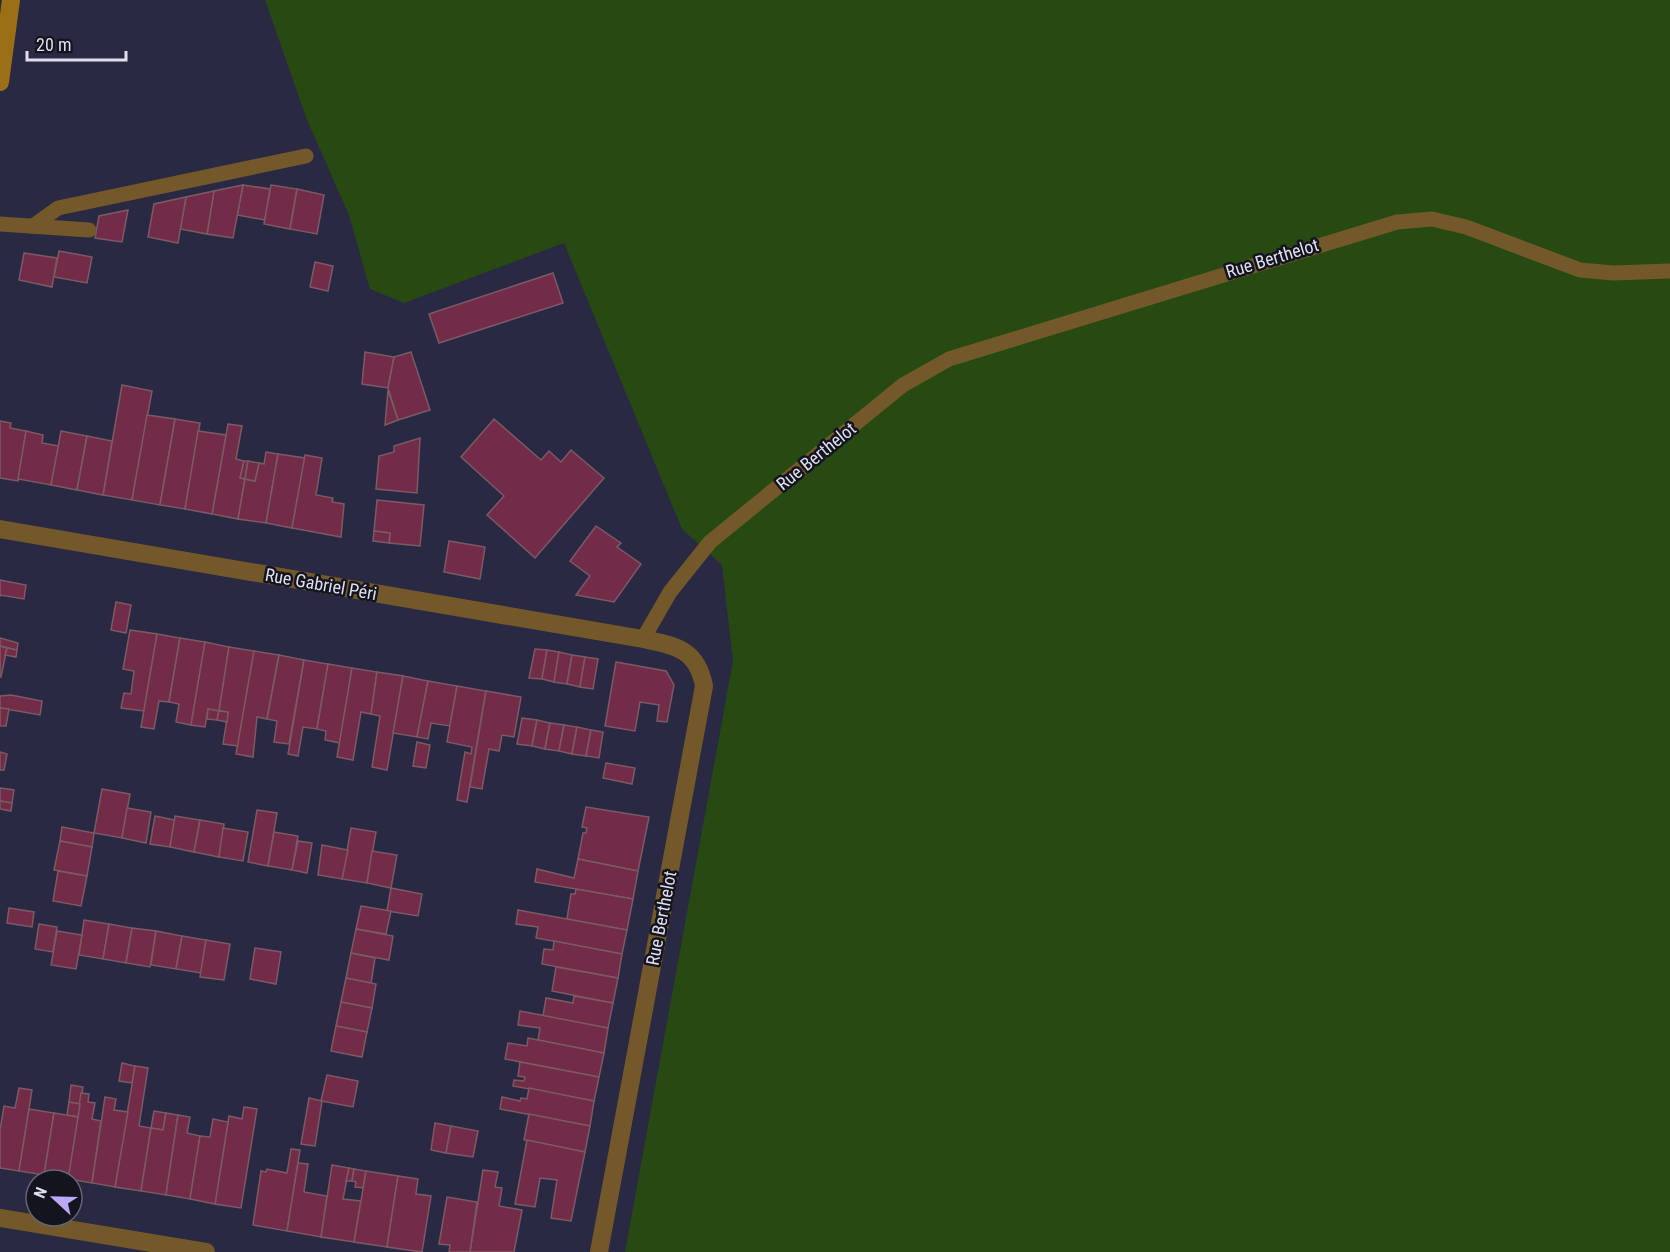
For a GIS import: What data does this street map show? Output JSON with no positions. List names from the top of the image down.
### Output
{
  "streets": {
    "street": ["Rue Berthelot", "Rue Gabriel Péri"]
  },
  "crossings": [
    ["Rue Berthelot", "Rue Gabriel Péri"]
  ],
  "scale_bar": "20 m",
  "north": "left"
}
